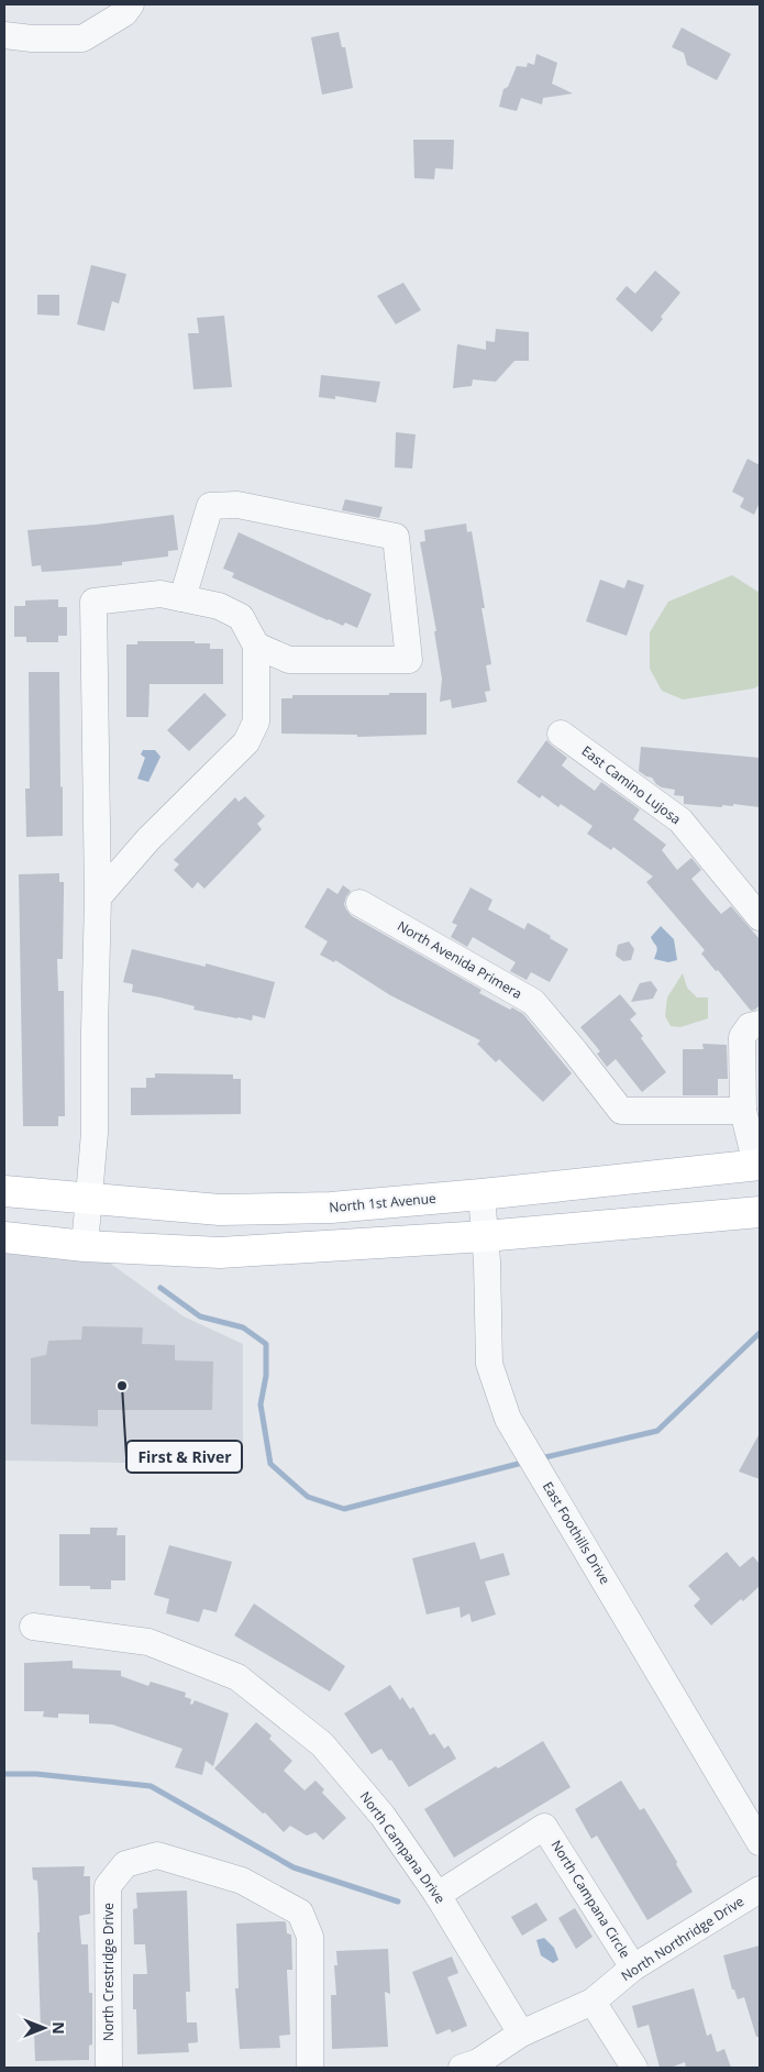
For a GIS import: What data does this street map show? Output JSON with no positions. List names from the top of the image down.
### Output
{
  "streets": {
    "main road": ["North 1st Avenue"],
    "street": [
      "East Camino Lujosa",
      "North Avenida Primera",
      "East Foothills Drive",
      "North Campana Drive",
      "North Campana Circle",
      "North Northridge Drive",
      "North Crestridge Drive"
    ]
  },
  "crossings": [
    ["North 1st Avenue", "East Foothills Drive"],
    ["North Campana Drive", "North Campana Circle"],
    ["North Campana Drive", "North Northridge Drive"],
    ["North Campana Circle", "North Northridge Drive"]
  ],
  "places": ["First & River"],
  "north": "right"
}
